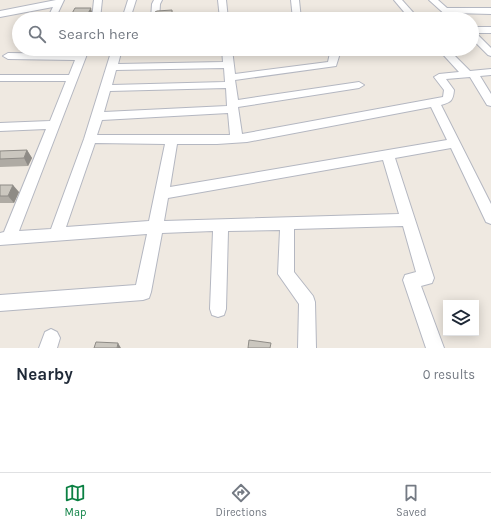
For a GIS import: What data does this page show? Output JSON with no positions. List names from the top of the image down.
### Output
{
  "page": {
    "search": "Search here",
    "heading": ["Nearby", "0 results"],
    "nav": ["Map", "Directions", "Saved"]
  }
}
